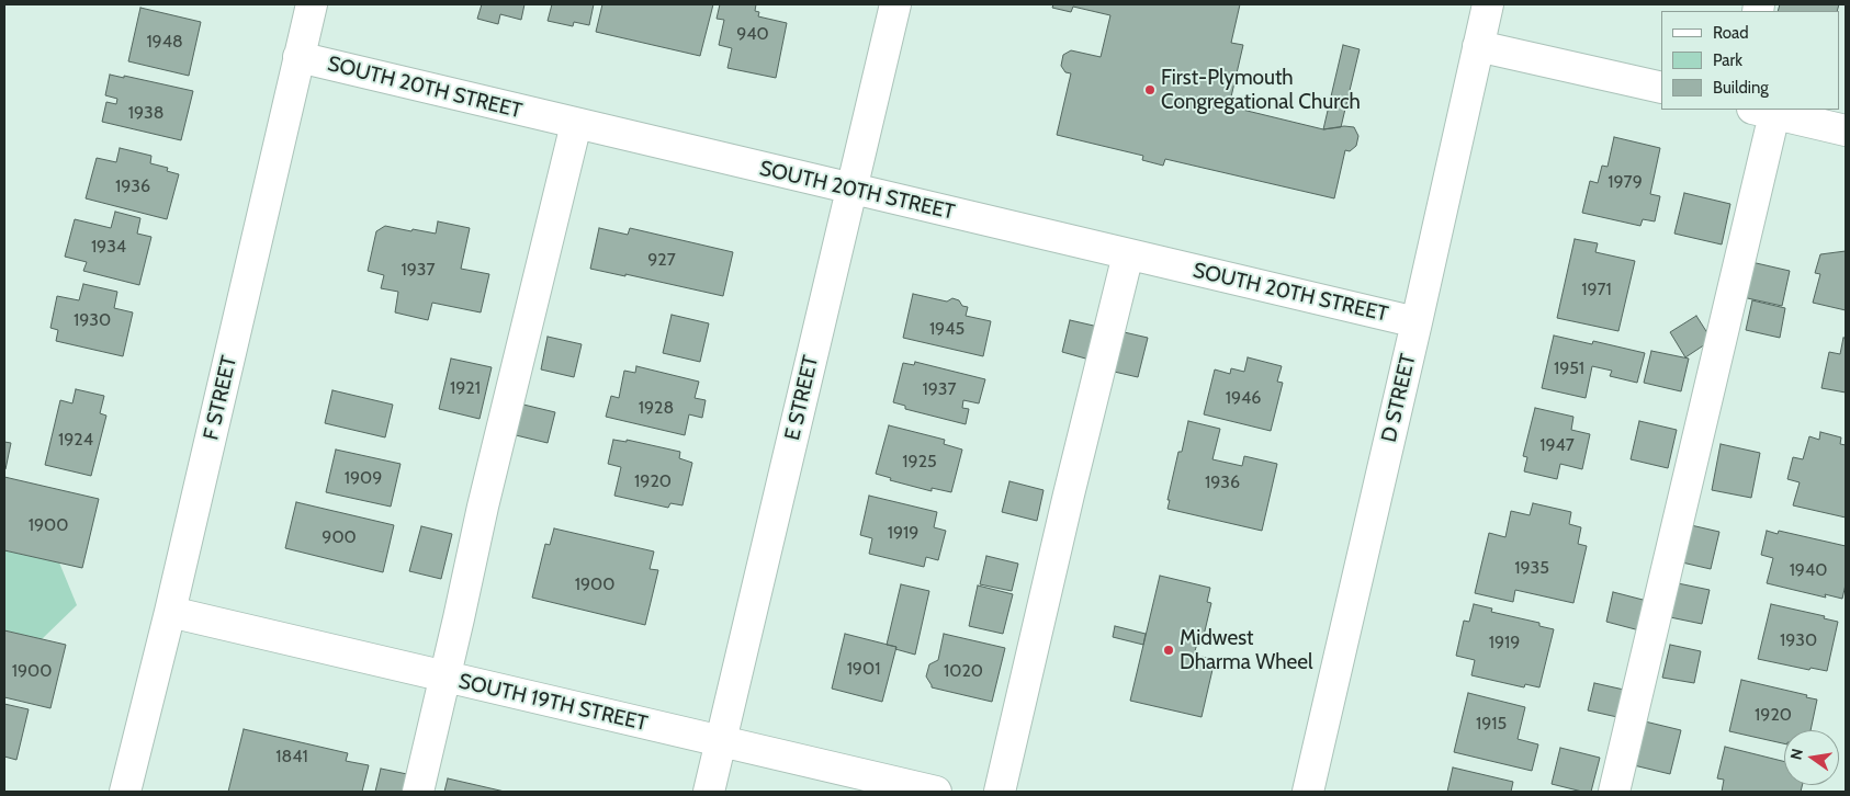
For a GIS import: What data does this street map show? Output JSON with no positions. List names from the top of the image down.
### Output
{
  "streets": {
    "street": [
      "SOUTH 20TH STREET",
      "F STREET",
      "E STREET",
      "D STREET",
      "SOUTH 19TH STREET"
    ]
  },
  "crossings": [
    ["SOUTH 20TH STREET", "F STREET"],
    ["SOUTH 20TH STREET", "E STREET"],
    ["SOUTH 20TH STREET", "D STREET"],
    ["F STREET", "SOUTH 19TH STREET"],
    ["E STREET", "SOUTH 19TH STREET"]
  ],
  "places": ["First-Plymouth Congregational Church", "Midwest Dharma Wheel"],
  "house_numbers": [
    "940",
    "1948",
    "1938",
    "1979",
    "1936",
    "1934",
    "927",
    "1937",
    "1971",
    "1930",
    "1945",
    "1951",
    "1921",
    "1937",
    "1946",
    "1928",
    "1924",
    "1947",
    "1925",
    "1909",
    "1920",
    "1936",
    "1900",
    "1919",
    "900",
    "1935",
    "1940",
    "1900",
    "1930",
    "1919",
    "1901",
    "1900",
    "1020",
    "1920",
    "1915",
    "1841"
  ],
  "legend": ["Road", "Park", "Building"],
  "north": "left"
}
